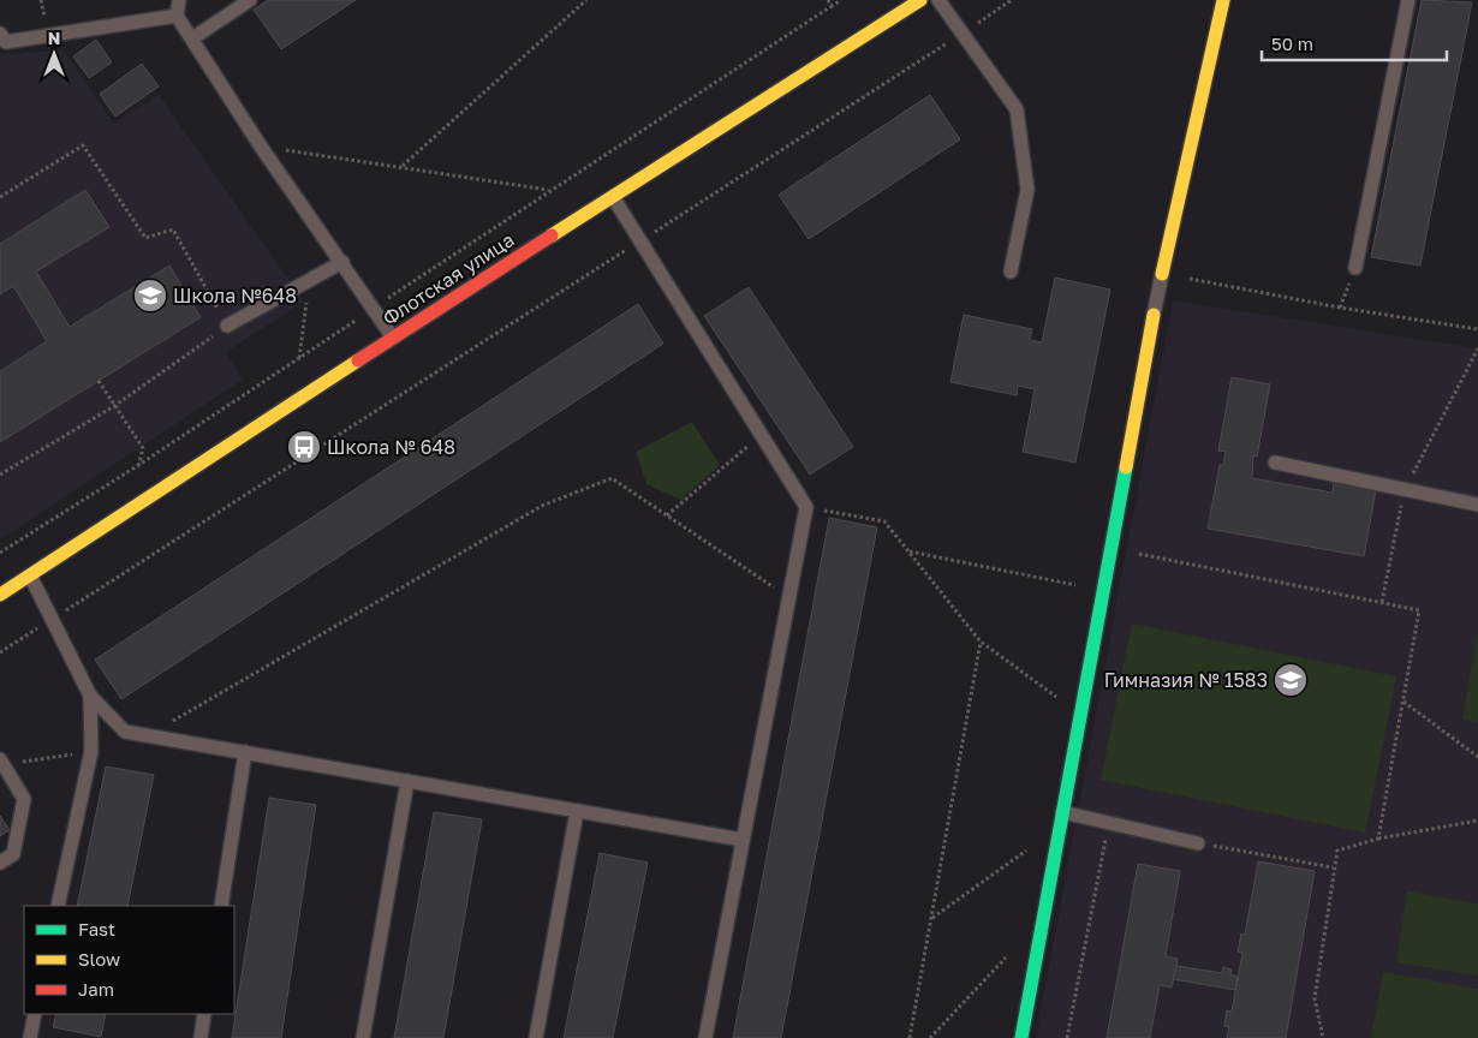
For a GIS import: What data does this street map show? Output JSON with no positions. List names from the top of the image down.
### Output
{
  "streets": {
    "main road": ["Флотская улица"]
  },
  "places": {
    "school or university": ["Школа №648", "Гимназия № 1583"],
    "bus stop": ["Школа № 648"]
  },
  "legend": ["Fast", "Slow", "Jam"],
  "scale_bar": "50 m",
  "north": "top"
}
